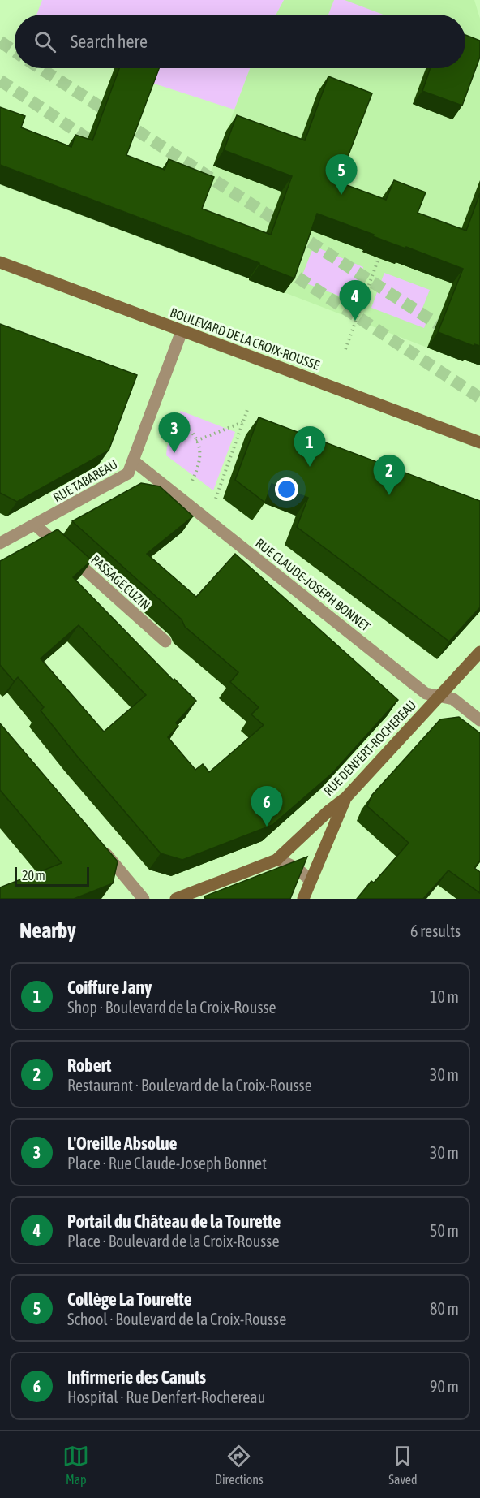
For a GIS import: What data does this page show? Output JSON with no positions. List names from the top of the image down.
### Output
{
  "streets": {
    "street": [
      "BOULEVARD DE LA CROIX-ROUSSE",
      "RUE TABAREAU",
      "PASSAGE CUZIN",
      "RUE CLAUDE-JOSEPH BONNET",
      "RUE DENFERT-ROCHEREAU"
    ]
  },
  "crossings": [
    ["BOULEVARD DE LA CROIX-ROUSSE", "RUE TABAREAU"],
    ["RUE TABAREAU", "PASSAGE CUZIN"],
    ["RUE TABAREAU", "RUE CLAUDE-JOSEPH BONNET"],
    ["RUE CLAUDE-JOSEPH BONNET", "RUE DENFERT-ROCHEREAU"]
  ],
  "scale_bar": "20 m",
  "page": {
    "search": "Search here",
    "pins": [
      "5",
      "4",
      "3",
      "1",
      "2",
      "6"
    ],
    "scale": "20 m",
    "heading": ["Nearby", "6 results"],
    "list": [
      {
        "mark": "1",
        "name": "Coiffure Jany",
        "note": "Shop · Boulevard de la Croix-Rousse",
        "value": "10 m"
      },
      {
        "mark": "2",
        "name": "Robert",
        "note": "Restaurant · Boulevard de la Croix-Rousse",
        "value": "30 m"
      },
      {
        "mark": "3",
        "name": "L'Oreille Absolue",
        "note": "Place · Rue Claude-Joseph Bonnet",
        "value": "30 m"
      },
      {
        "mark": "4",
        "name": "Portail du Château de la Tourette",
        "note": "Place · Boulevard de la Croix-Rousse",
        "value": "50 m"
      },
      {
        "mark": "5",
        "name": "Collège La Tourette",
        "note": "School · Boulevard de la Croix-Rousse",
        "value": "80 m"
      },
      {
        "mark": "6",
        "name": "Infirmerie des Canuts",
        "note": "Hospital · Rue Denfert-Rochereau",
        "value": "90 m"
      }
    ],
    "nav": ["Map", "Directions", "Saved"]
  }
}
